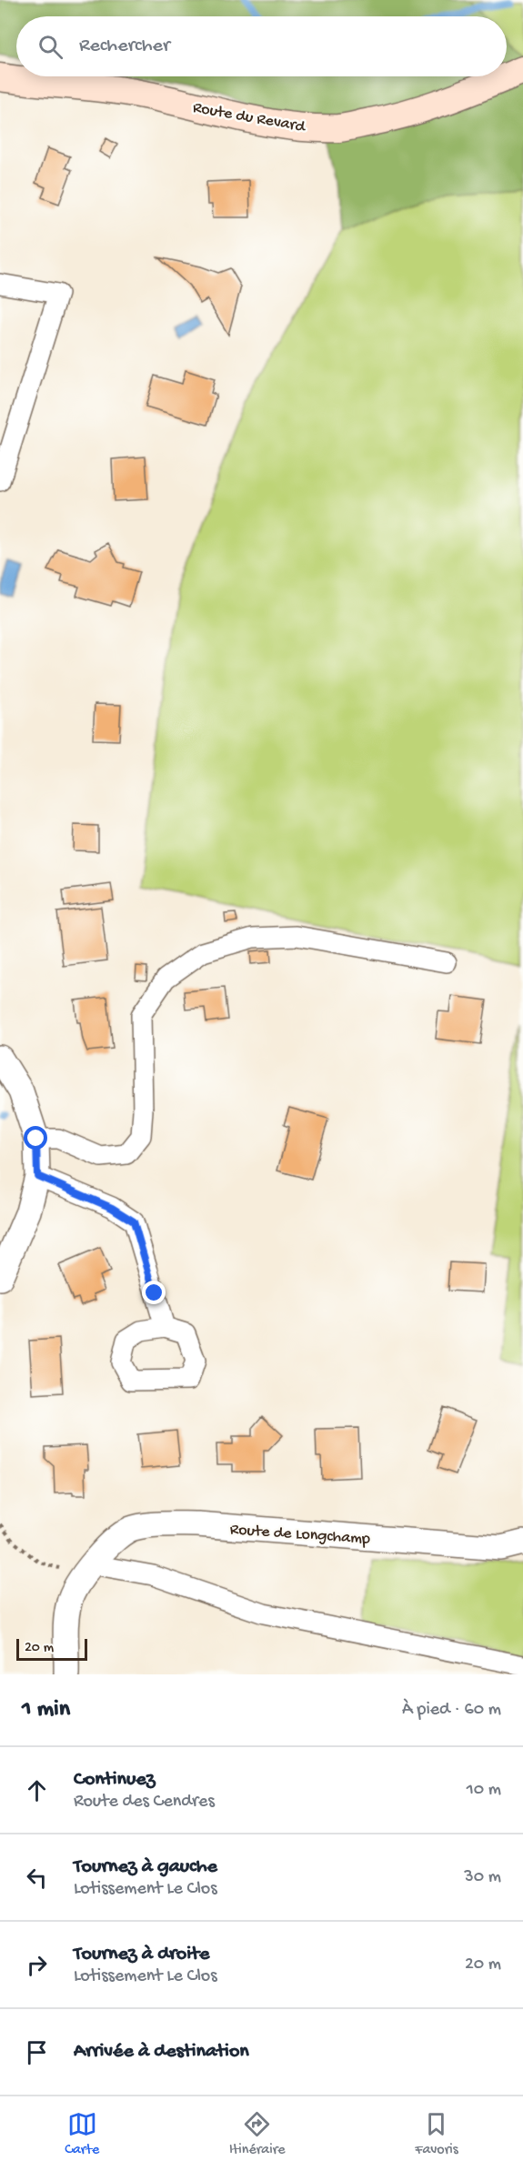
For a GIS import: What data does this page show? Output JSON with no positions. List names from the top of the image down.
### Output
{
  "streets": {
    "main road": ["Route du Revard"],
    "street": ["Route de Longchamp"]
  },
  "scale_bar": "20 m",
  "page": {
    "search": "Rechercher",
    "scale": "20 m",
    "heading": ["1 min", "À pied · 60 m"],
    "list": [
      ["Continuez", "Route des Cendres", "10 m"],
      ["Tournez à gauche", "Lotissement Le Clos", "30 m"],
      ["Tournez à droite", "Lotissement Le Clos", "20 m"],
      "Arrivée à destination"
    ],
    "nav": ["Carte", "Itinéraire", "Favoris"]
  }
}
